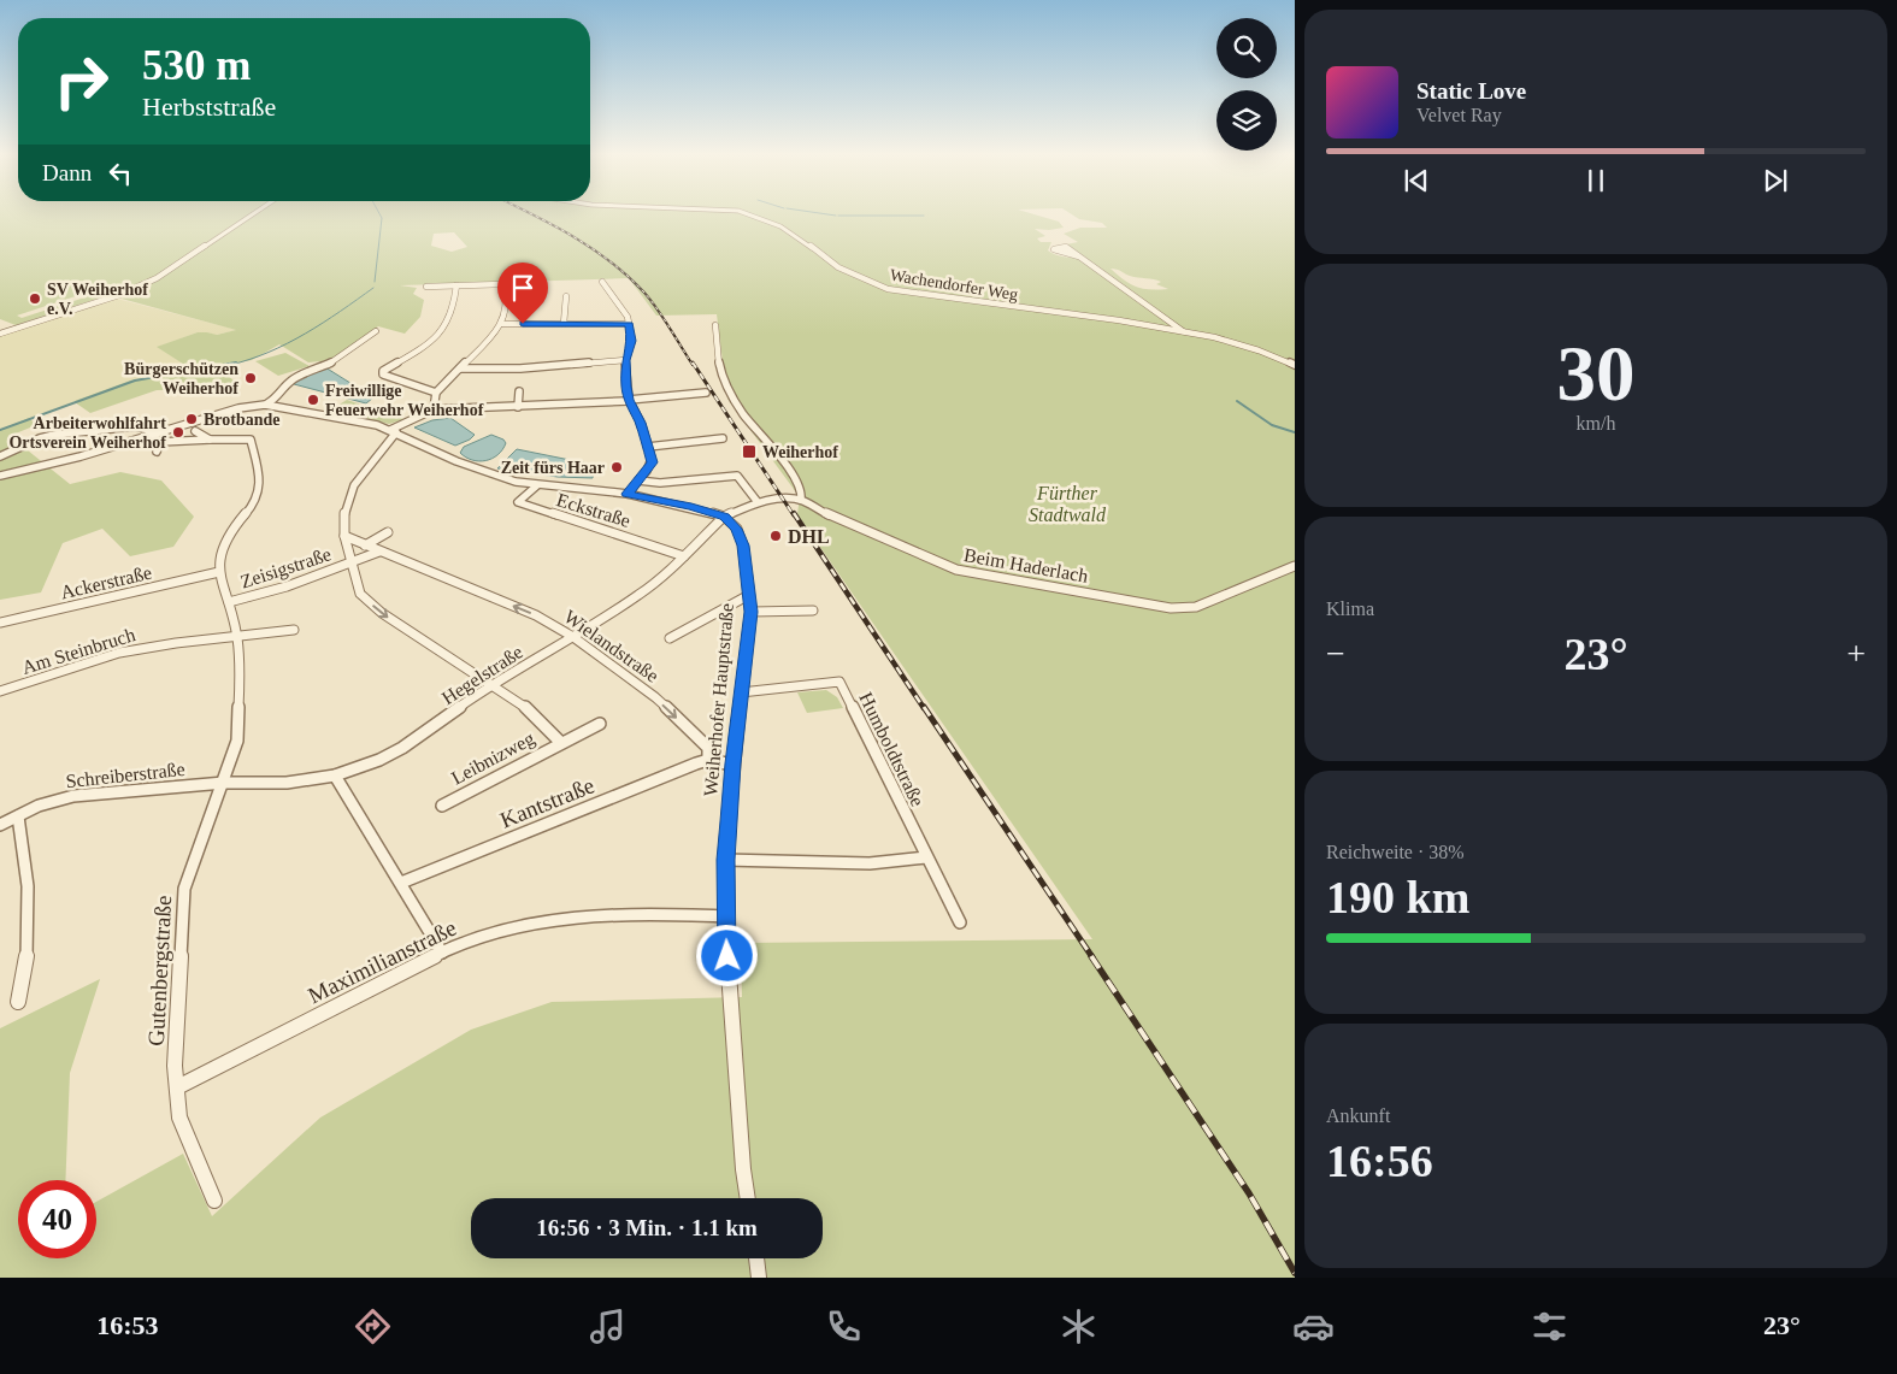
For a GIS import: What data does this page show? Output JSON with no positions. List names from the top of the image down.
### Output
{
  "streets": {
    "street": [
      "Wachendorfer Weg",
      "Eckstraße",
      "Beim Haderlach",
      "Zeisigstraße",
      "Ackerstraße",
      "Wielandstraße",
      "Am Steinbruch",
      "Hegelstraße",
      "Weiherhofer Hauptstraße",
      "Humboldtstraße",
      "Leibnizweg",
      "Schreiberstraße",
      "Kantstraße",
      "Maximilianstraße",
      "Gutenbergstraße"
    ]
  },
  "crossings": [
    ["Eckstraße", "Hegelstraße"],
    ["Beim Haderlach", "Hegelstraße"],
    ["Beim Haderlach", "Weiherhofer Hauptstraße"],
    ["Zeisigstraße", "Wielandstraße"],
    ["Zeisigstraße", "Leibnizweg"],
    ["Zeisigstraße", "Gutenbergstraße"],
    ["Ackerstraße", "Gutenbergstraße"],
    ["Wielandstraße", "Hegelstraße"],
    ["Wielandstraße", "Leibnizweg"],
    ["Wielandstraße", "Kantstraße"],
    ["Am Steinbruch", "Gutenbergstraße"],
    ["Hegelstraße", "Weiherhofer Hauptstraße"],
    ["Hegelstraße", "Leibnizweg"],
    ["Hegelstraße", "Schreiberstraße"],
    ["Hegelstraße", "Gutenbergstraße"],
    ["Weiherhofer Hauptstraße", "Humboldtstraße"],
    ["Weiherhofer Hauptstraße", "Maximilianstraße"],
    ["Schreiberstraße", "Gutenbergstraße"],
    ["Maximilianstraße", "Gutenbergstraße"]
  ],
  "parks": ["Fürther Stadtwald"],
  "places": {
    "other": [
      "SV Weiherhof e.V.",
      "Bürgerschützen Weiherhof",
      "Freiwillige Feuerwehr Weiherhof",
      "Brotbande",
      "Arbeiterwohlfahrt Ortsverein Weiherhof",
      "Zeit fürs Haar",
      "DHL"
    ],
    "transit": ["Weiherhof"]
  },
  "page": {
    "turn": ["530 m", "Herbststraße"],
    "song": ["Static Love", "Velvet Ray"],
    "then": "Dann",
    "tile": [
      ["30", "km/h"],
      "Klima",
      ["Reichweite · 38%", "190 km"],
      ["Ankunft", "16:56"]
    ],
    "heat": ["−", "23°", "+"],
    "limit": "40",
    "trip": "16:56 · 3 Min. · 1.1 km",
    "tabs": ["16:53", "23°"]
  }
}
